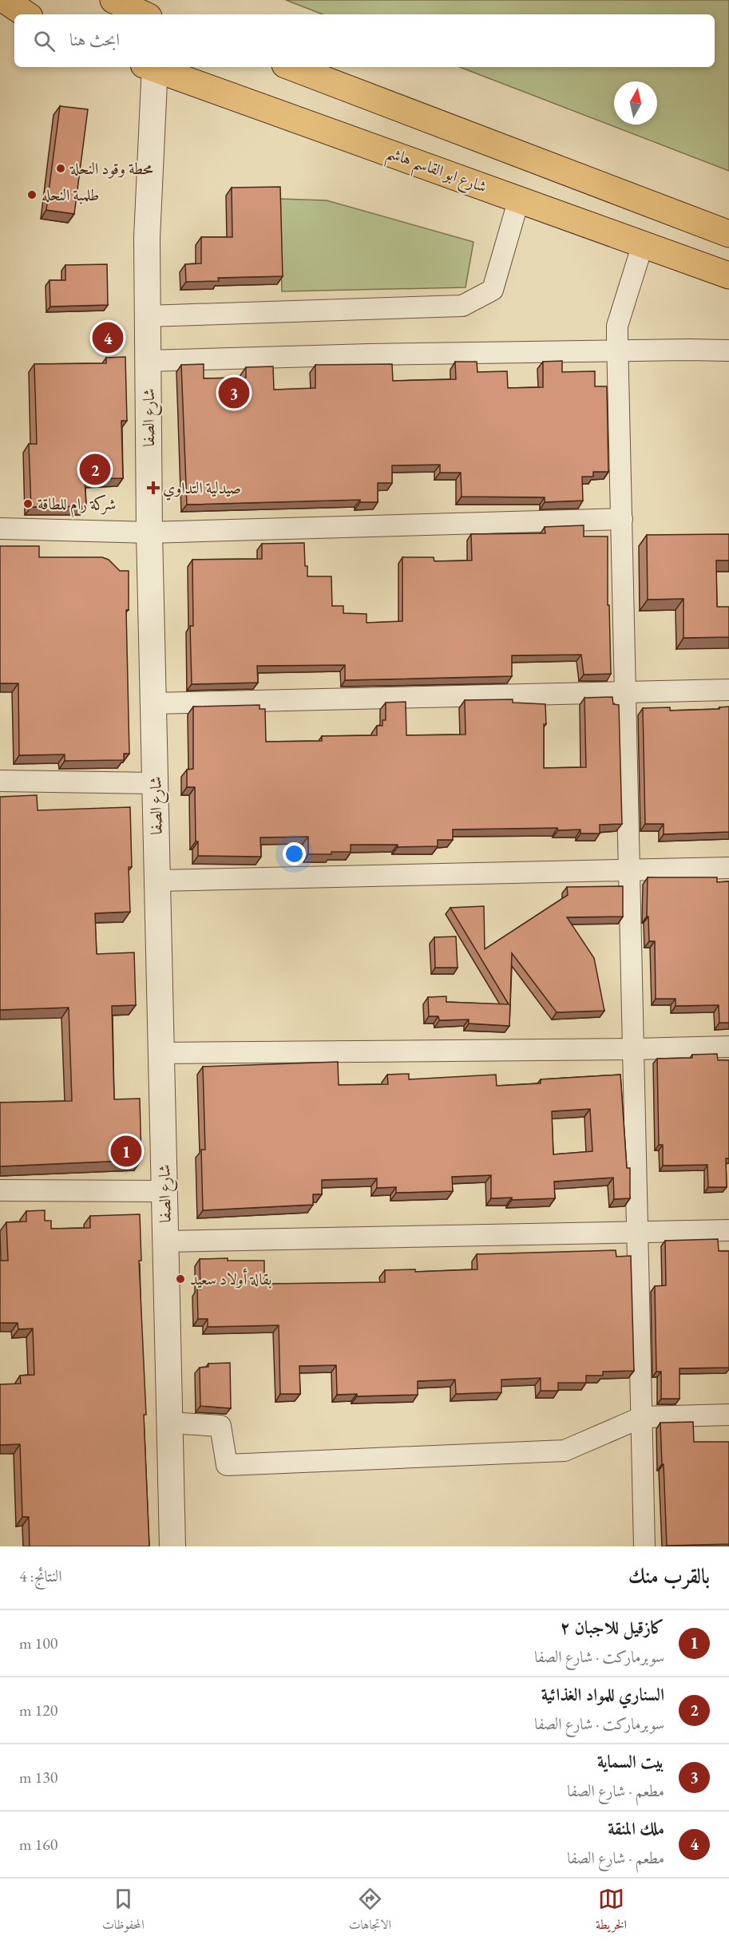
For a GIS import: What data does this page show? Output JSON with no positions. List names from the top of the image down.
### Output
{
  "streets": {
    "main road": ["شارع ابو القاسم هاشم"],
    "street": ["شارع الصفا"]
  },
  "places": {
    "other": [
      "محطة وقود النحلة",
      "طلمبة النحله",
      "شركة رام للطاقة",
      "بقالة أولاد سعيد"
    ],
    "health": ["صيدلية التداوي"]
  },
  "north": "top",
  "page": {
    "search": "ابحث هنا",
    "pins": [
      "4",
      "3",
      "2",
      "1"
    ],
    "heading": ["بالقرب منك", "النتائج: 4"],
    "list": [
      {
        "mark": "1",
        "name": "كازقيل للاجبان ٢",
        "note": "سوبرماركت · شارع الصفا",
        "value": "100 m"
      },
      {
        "mark": "2",
        "name": "السناري للمواد الغذائية",
        "note": "سوبرماركت · شارع الصفا",
        "value": "120 m"
      },
      {
        "mark": "3",
        "name": "بيت السماية",
        "note": "مطعم · شارع الصفا",
        "value": "130 m"
      },
      {
        "mark": "4",
        "name": "ملك المنقة",
        "note": "مطعم · شارع الصفا",
        "value": "160 m"
      }
    ],
    "nav": ["الخريطة", "الاتجاهات", "المحفوظات"]
  }
}
